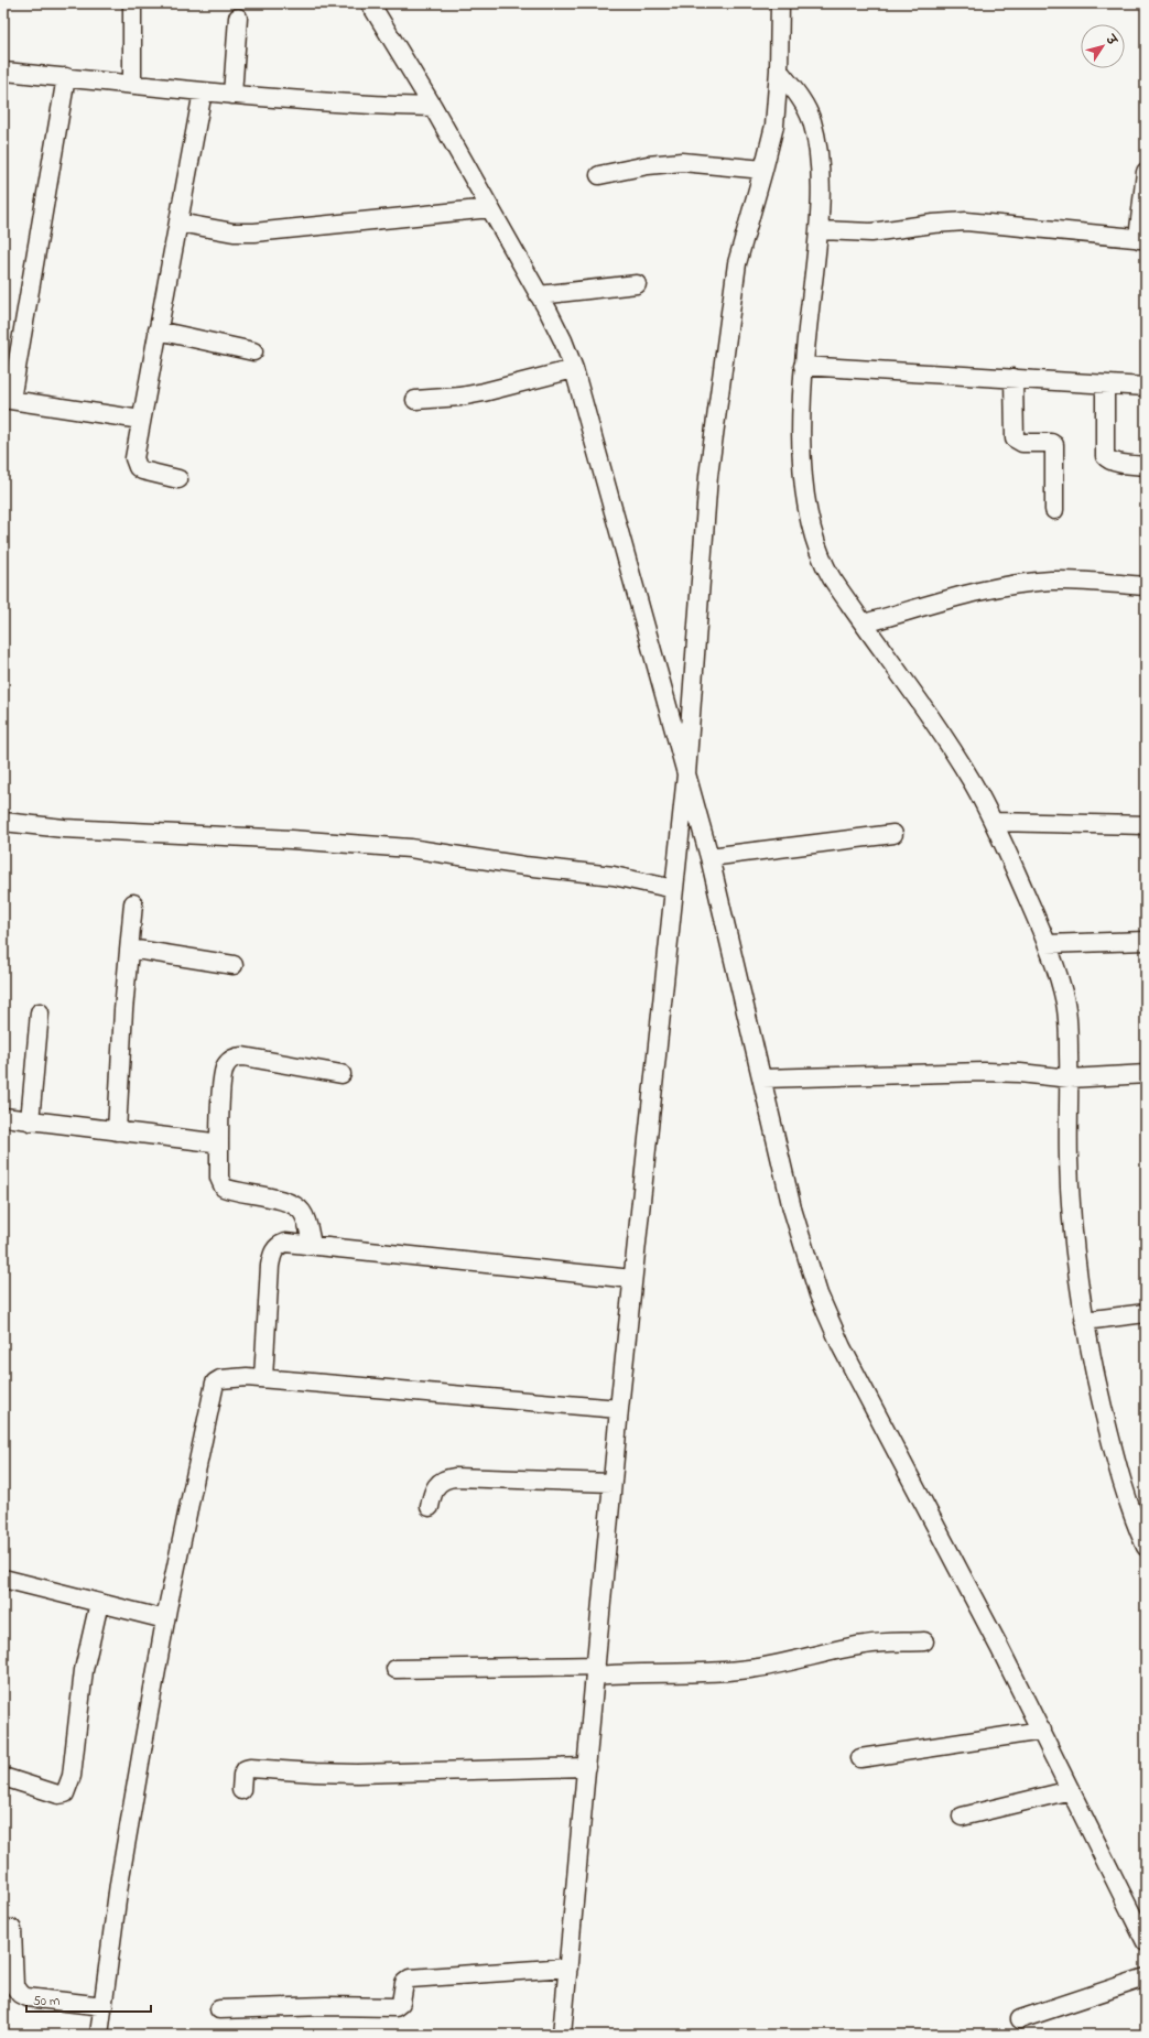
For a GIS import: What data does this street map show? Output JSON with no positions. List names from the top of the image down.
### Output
{
  "scale_bar": "50 m",
  "north": "top right"
}
